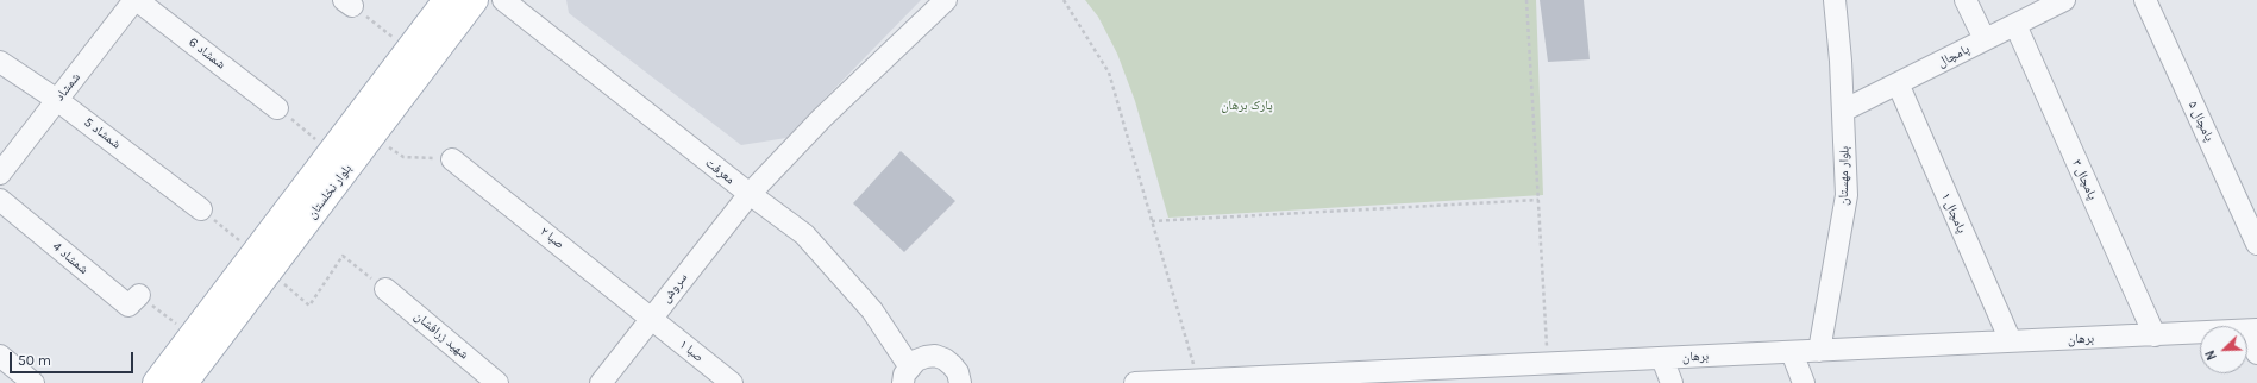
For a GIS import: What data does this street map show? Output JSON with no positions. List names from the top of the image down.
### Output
{
  "streets": {
    "main road": ["بلوار نخلستان"],
    "street": [
      "شمشاد 6",
      "پامچال",
      "شمشاد",
      "پامچال ۵",
      "شمشاد 5",
      "معرفت",
      "بلوار مهستان",
      "پامچال ۳",
      "پامچال ۱",
      "صبا ۲",
      "شمشاد 4",
      "سروش",
      "شهید زرافشان",
      "برهان",
      "صبا ۱"
    ]
  },
  "crossings": [
    ["شمشاد 6", "شمشاد"],
    ["پامچال", "بلوار مهستان"],
    ["پامچال", "پامچال ۳"],
    ["پامچال", "پامچال ۱"],
    ["شمشاد", "شمشاد 5"],
    ["معرفت", "سروش"],
    ["بلوار مهستان", "برهان"],
    ["پامچال ۳", "برهان"],
    ["پامچال ۱", "برهان"],
    ["صبا ۲", "سروش"],
    ["صبا ۲", "صبا ۱"],
    ["سروش", "صبا ۱"]
  ],
  "parks": ["پارک برهان"],
  "scale_bar": "50 m",
  "north": "bottom left"
}
